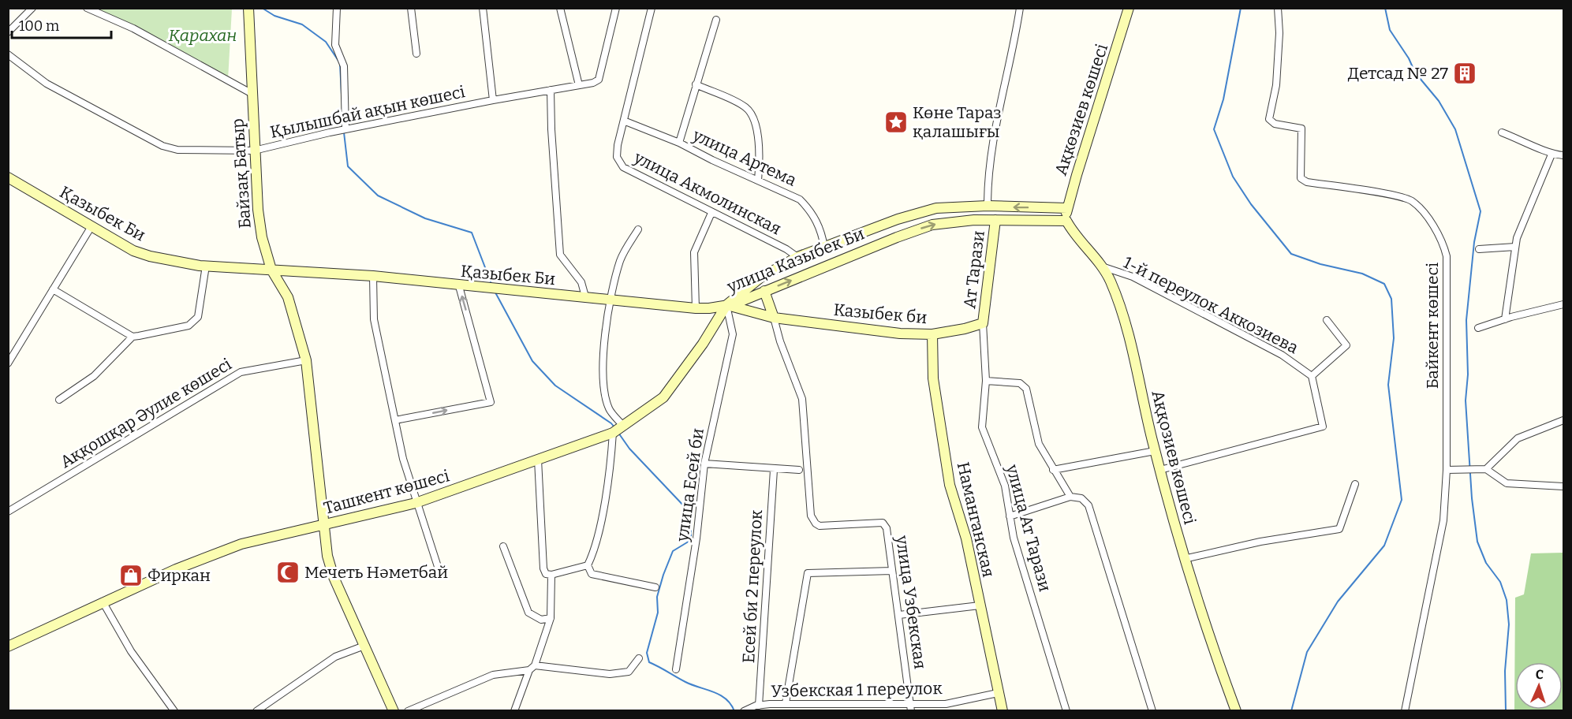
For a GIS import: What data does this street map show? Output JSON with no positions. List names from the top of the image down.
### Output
{
  "streets": {
    "main road": [
      "Ақкөзиев көшесі",
      "Байзақ Батыр",
      "Қазыбек Би",
      "улица Казыбек Би",
      "Ат Тарази",
      "Казыбек би",
      "Аққозиев көшесі",
      "Ташкент көшесі",
      "Наманганская"
    ],
    "street": [
      "Қылышбай ақын көшесі",
      "улица Артема",
      "улица Акмолинская",
      "1-й переулок Аккозиева",
      "Байкент көшесі",
      "Аққошқар Әулие көшесі",
      "улица Есей би",
      "улица Ат Тарази",
      "Есей би 2 переулок",
      "улица Узбекская",
      "Узбекская 1 переулок"
    ]
  },
  "crossings": [
    ["Ақкөзиев көшесі", "улица Казыбек Би"],
    ["Ақкөзиев көшесі", "Аққозиев көшесі"],
    ["Қылышбай ақын көшесі", "Байзақ Батыр"],
    ["улица Артема", "улица Акмолинская"],
    ["улица Артема", "улица Казыбек Би"],
    ["Байзақ Батыр", "Қазыбек Би"],
    ["Байзақ Батыр", "Аққошқар Әулие көшесі"],
    ["Байзақ Батыр", "Ташкент көшесі"],
    ["улица Акмолинская", "улица Казыбек Би"],
    ["Қазыбек Би", "улица Казыбек Би"],
    ["Қазыбек Би", "Казыбек би"],
    ["Қазыбек Би", "улица Есей би"],
    ["Қазыбек Би", "Ташкент көшесі"],
    ["улица Казыбек Би", "Ат Тарази"],
    ["улица Казыбек Би", "Казыбек би"],
    ["улица Казыбек Би", "Аққозиев көшесі"],
    ["улица Казыбек Би", "улица Есей би"],
    ["улица Казыбек Би", "Ташкент көшесі"],
    ["Ат Тарази", "Казыбек би"],
    ["Ат Тарази", "улица Ат Тарази"],
    ["1-й переулок Аккозиева", "Аққозиев көшесі"],
    ["Казыбек би", "улица Есей би"],
    ["Казыбек би", "Ташкент көшесі"],
    ["Казыбек би", "Наманганская"],
    ["Казыбек би", "улица Ат Тарази"],
    ["Казыбек би", "улица Узбекская"],
    ["улица Есей би", "Ташкент көшесі"],
    ["Наманганская", "Узбекская 1 переулок"],
    ["Есей би 2 переулок", "Узбекская 1 переулок"],
    ["улица Узбекская", "Узбекская 1 переулок"]
  ],
  "parks": ["Қарахан"],
  "places": {
    "building": ["Детсад № 27"],
    "place": ["Көне Тараз қалашығы"],
    "mosque": ["Мечеть Нәметбай"],
    "shop": ["Фиркан"]
  },
  "scale_bar": "100 m",
  "north": "top"
}
